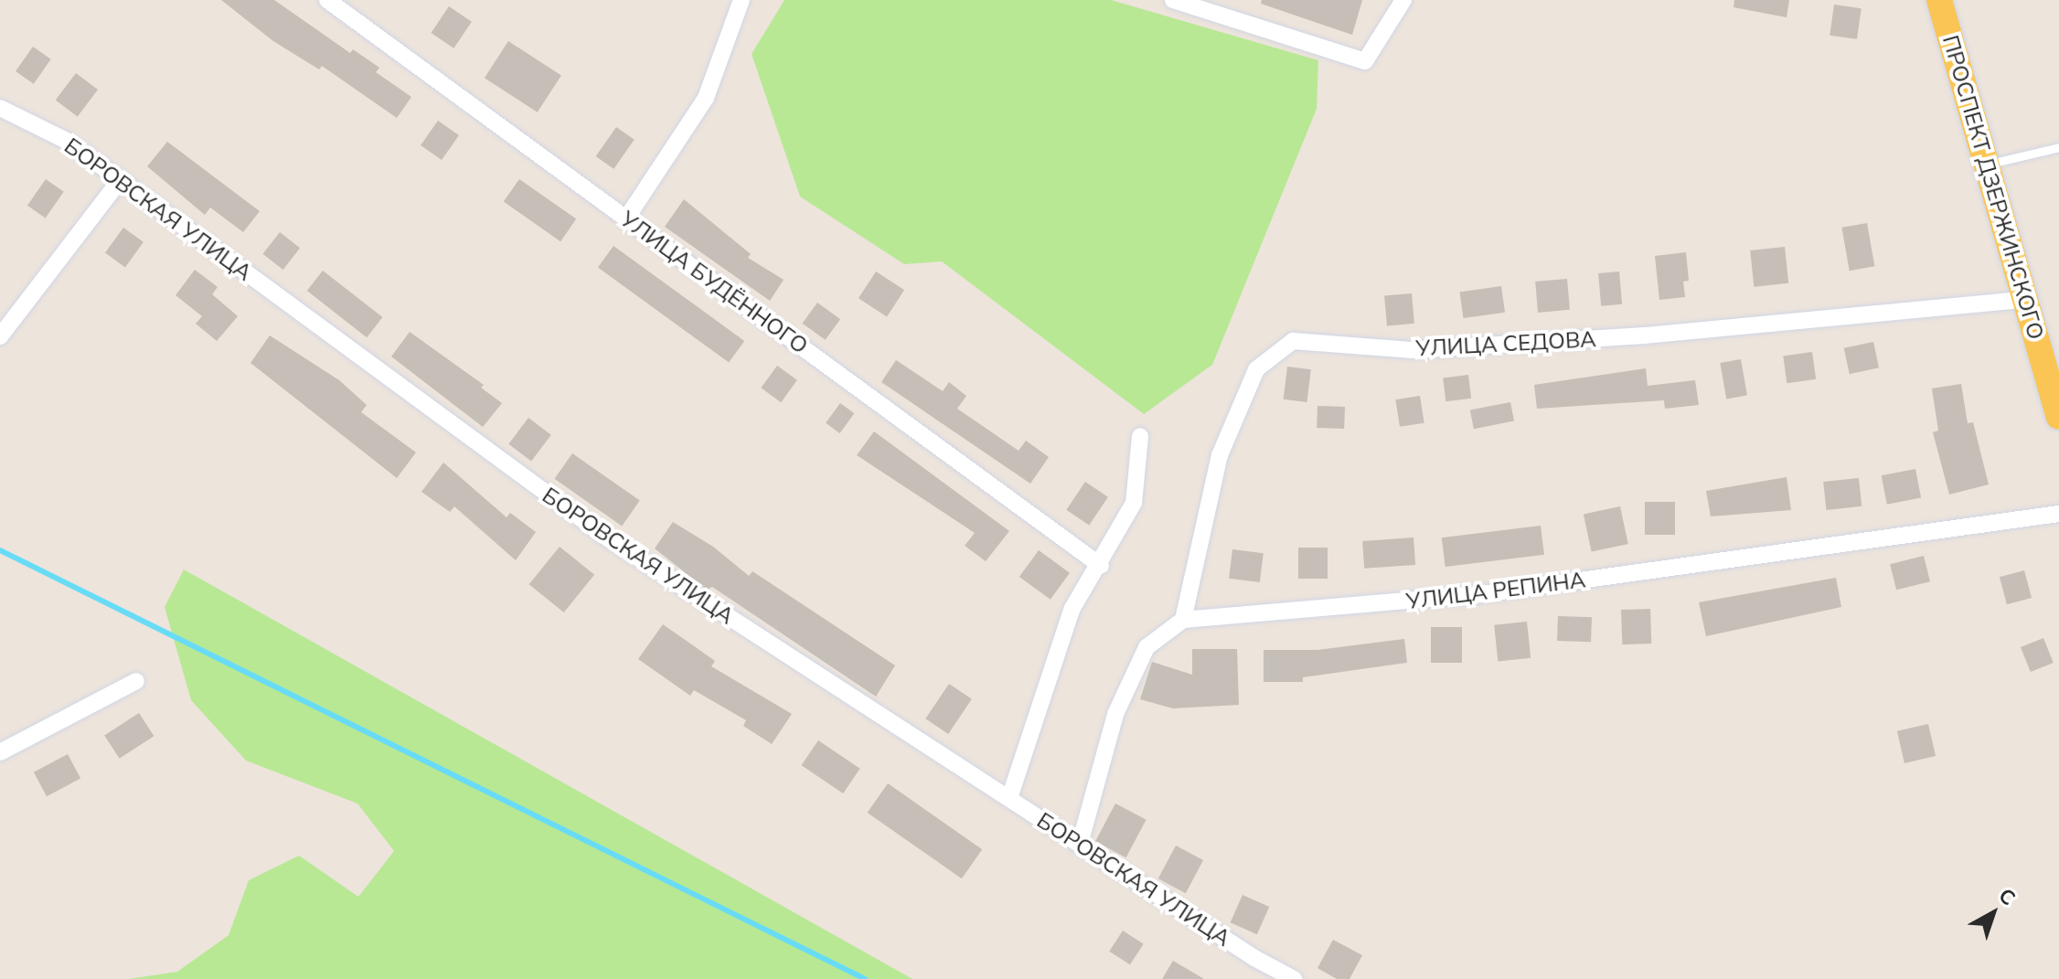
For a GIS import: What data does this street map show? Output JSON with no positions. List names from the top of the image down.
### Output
{
  "streets": {
    "main road": ["ПРОСПЕКТ ДЗЕРЖИНСКОГО"],
    "street": [
      "БОРОВСКАЯ УЛИЦА",
      "УЛИЦА БУДЁННОГО",
      "УЛИЦА СЕДОВА",
      "УЛИЦА РЕПИНА"
    ]
  },
  "crossings": [
    ["ПРОСПЕКТ ДЗЕРЖИНСКОГО", "УЛИЦА СЕДОВА"],
    ["УЛИЦА СЕДОВА", "УЛИЦА РЕПИНА"]
  ],
  "north": "top right"
}
